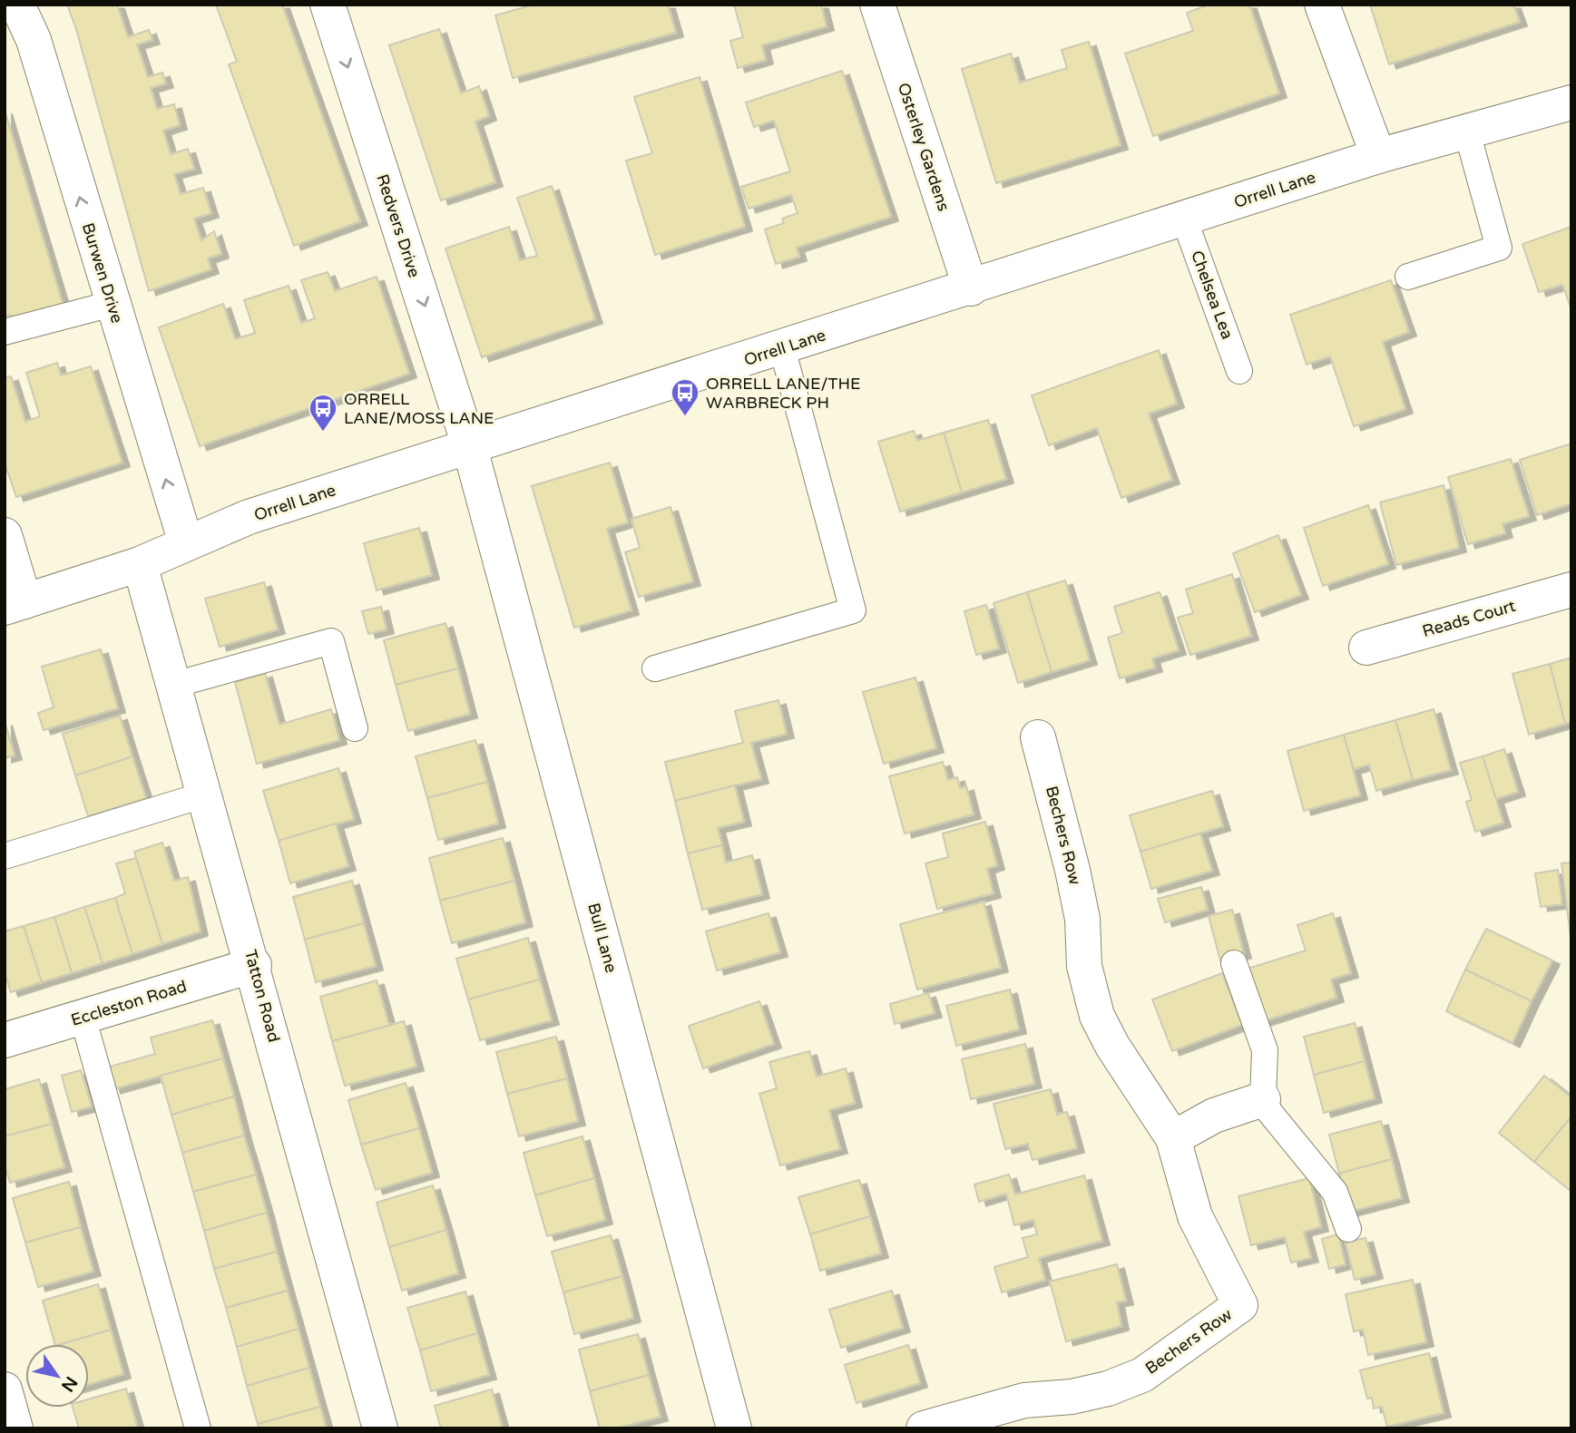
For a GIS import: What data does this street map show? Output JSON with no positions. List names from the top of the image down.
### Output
{
  "streets": {
    "street": [
      "Osterley Gardens",
      "Orrell Lane",
      "Redvers Drive",
      "Burwen Drive",
      "Reads Court",
      "Bechers Row",
      "Bull Lane",
      "Tatton Road",
      "Eccleston Road"
    ],
    "lane": ["Chelsea Lea"]
  },
  "crossings": [
    ["Osterley Gardens", "Orrell Lane"],
    ["Orrell Lane", "Redvers Drive"],
    ["Orrell Lane", "Burwen Drive"],
    ["Orrell Lane", "Chelsea Lea"],
    ["Orrell Lane", "Bull Lane"],
    ["Orrell Lane", "Tatton Road"],
    ["Redvers Drive", "Bull Lane"],
    ["Tatton Road", "Eccleston Road"]
  ],
  "one_way": ["Redvers Drive", "Burwen Drive"],
  "places": {
    "bus stop": ["ORRELL LANE/THE WARBRECK PH", "ORRELL LANE/MOSS LANE"]
  },
  "north": "bottom right"
}
